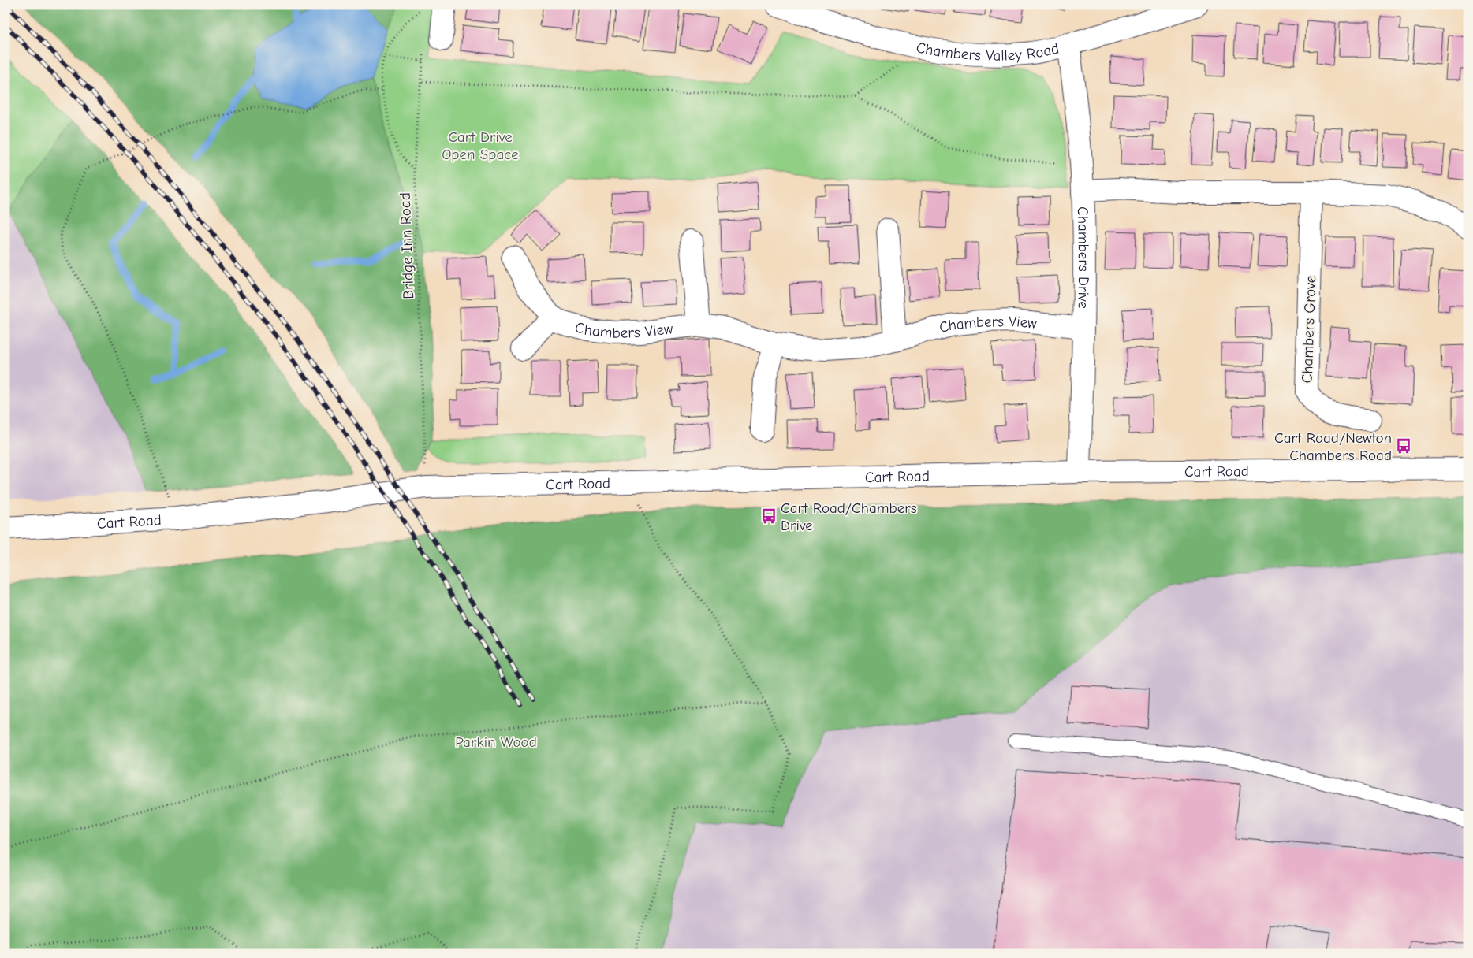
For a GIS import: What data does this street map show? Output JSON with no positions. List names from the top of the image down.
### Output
{
  "streets": {
    "street": [
      "Chambers Valley Road",
      "Chambers Drive",
      "Chambers View",
      "Chambers Grove",
      "Cart Road"
    ],
    "path": ["Bridge Inn Road"]
  },
  "crossings": [
    ["Chambers Valley Road", "Chambers Drive"],
    ["Bridge Inn Road", "Cart Road"],
    ["Chambers Drive", "Chambers View"],
    ["Chambers Drive", "Cart Road"]
  ],
  "parks": ["Cart Drive Open Space", "Parkin Wood"],
  "places": {
    "bus stop": ["Cart Road/Newton Chambers Road", "Cart Road/Chambers Drive"]
  }
}
